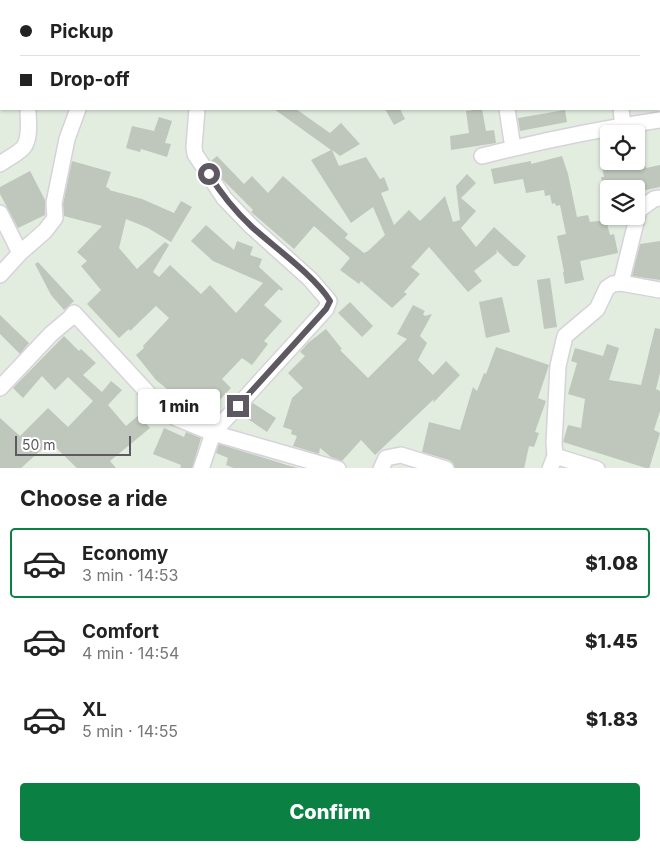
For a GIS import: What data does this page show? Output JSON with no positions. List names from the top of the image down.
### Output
{
  "scale_bar": "50 m",
  "page": {
    "banner": ["Pickup", "Drop-off"],
    "bubble": "1 min",
    "scale": "50 m",
    "heading": "Choose a ride",
    "list": [
      {
        "name": "Economy",
        "note": "3 min · 14:53",
        "value": "$1.08"
      },
      {
        "name": "Comfort",
        "note": "4 min · 14:54",
        "value": "$1.45"
      },
      {
        "name": "XL",
        "note": "5 min · 14:55",
        "value": "$1.83"
      }
    ],
    "buttons": "Confirm"
  }
}
